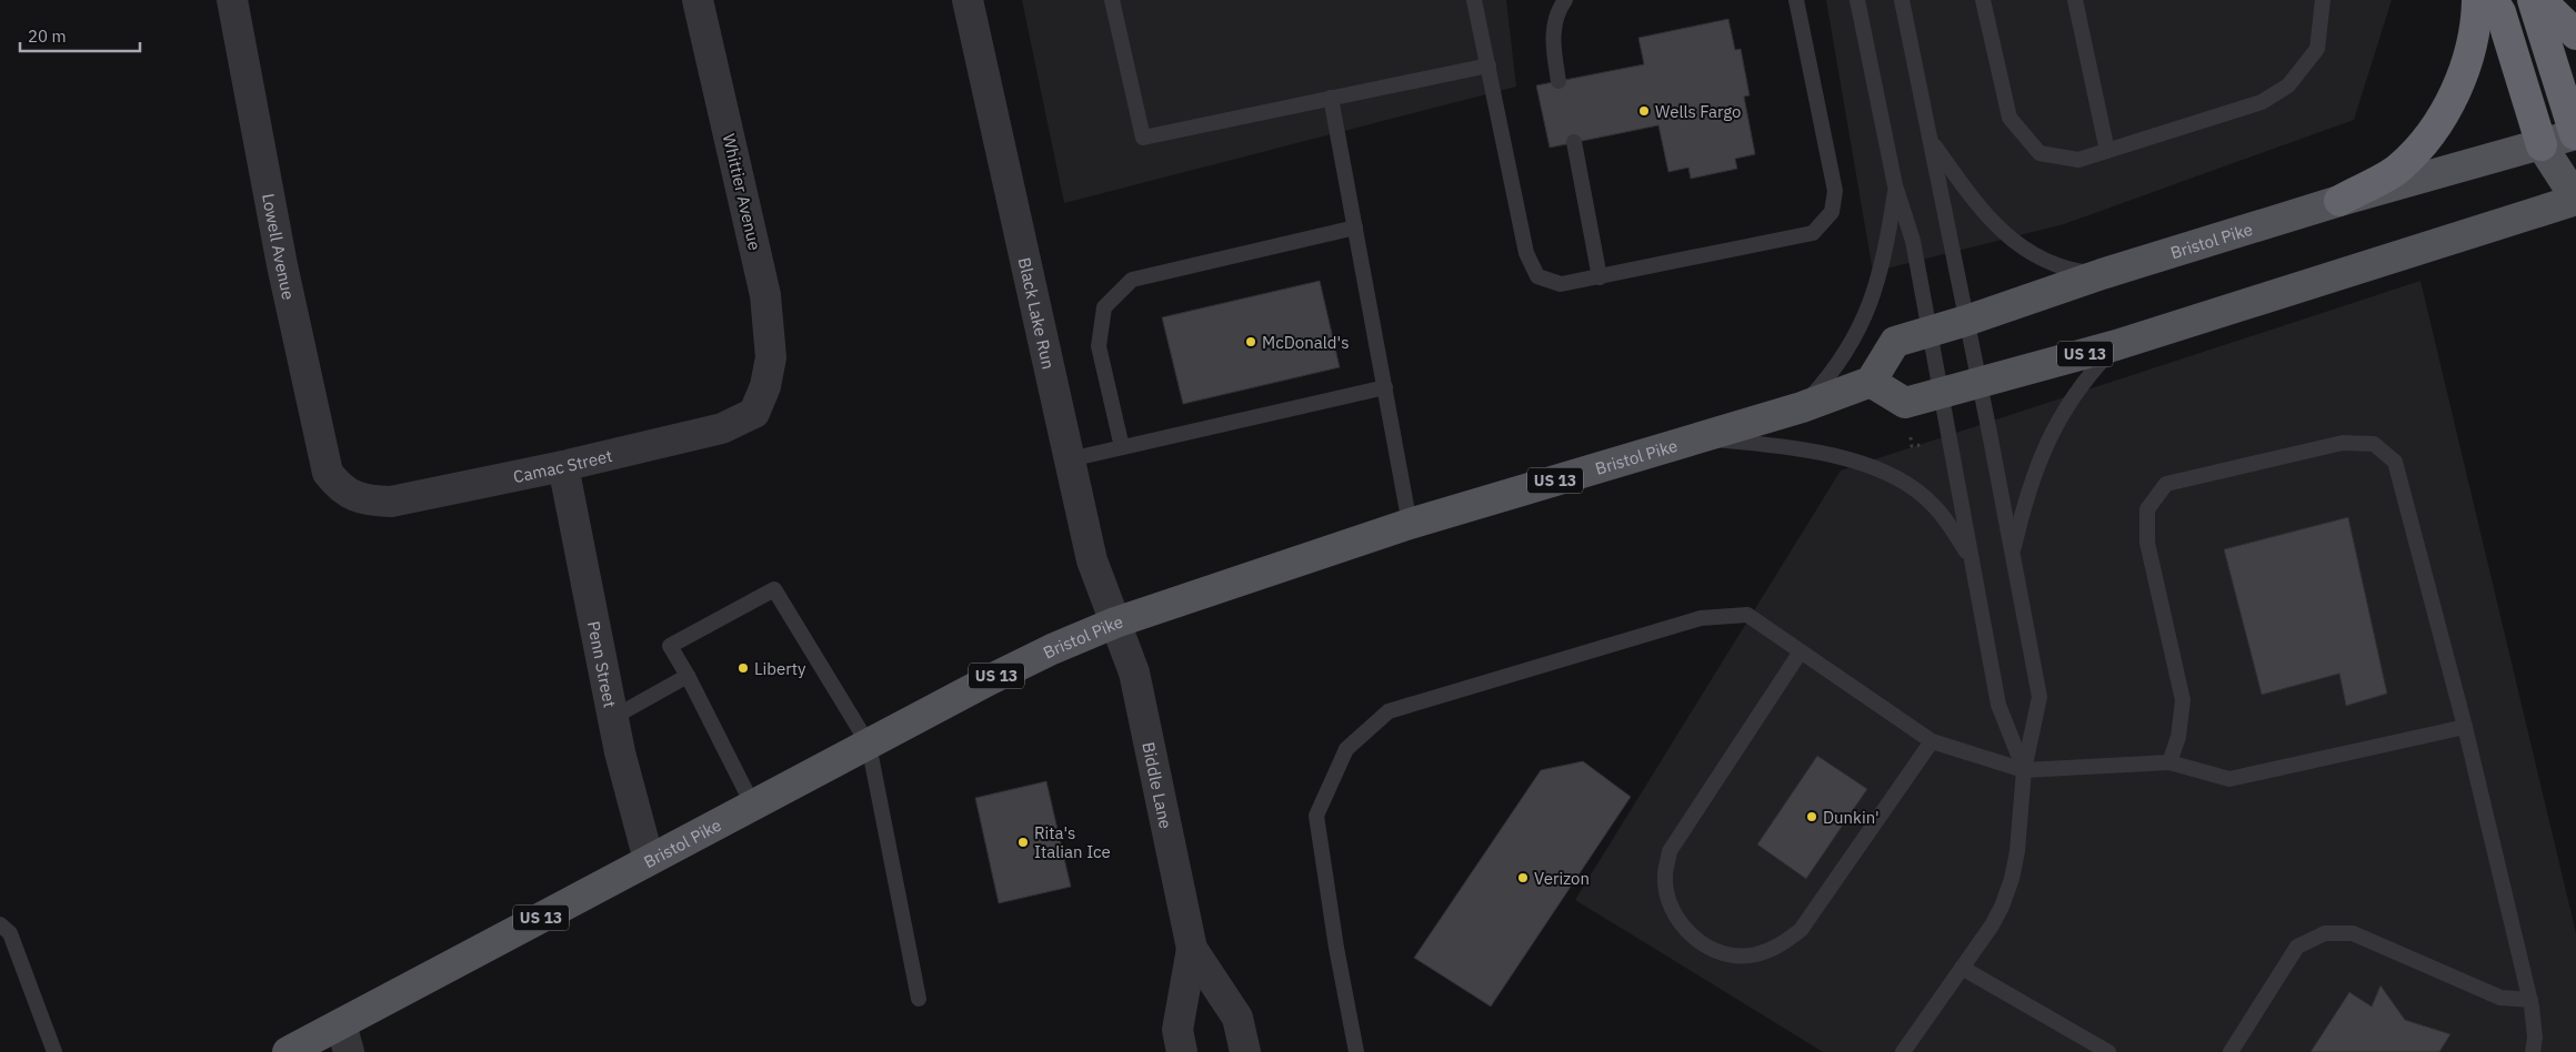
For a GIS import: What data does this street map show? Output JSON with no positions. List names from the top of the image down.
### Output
{
  "streets": {
    "main road": ["Bristol Pike", "US 13"],
    "street": [
      "Whittier Avenue",
      "Lowell Avenue",
      "Black Lake Run",
      "Camac Street",
      "Penn Street",
      "Biddle Lane"
    ]
  },
  "crossings": [
    ["Whittier Avenue", "Camac Street"],
    ["Bristol Pike", "Black Lake Run"],
    ["Bristol Pike", "US 13"],
    ["Bristol Pike", "Penn Street"],
    ["Bristol Pike", "Biddle Lane"],
    ["Lowell Avenue", "Camac Street"],
    ["Black Lake Run", "Biddle Lane"],
    ["Camac Street", "Penn Street"]
  ],
  "places": [
    "Wells Fargo",
    "McDonald's",
    "Liberty",
    "Dunkin'",
    "Rita's Italian Ice",
    "Verizon"
  ],
  "scale_bar": "20 m"
}
